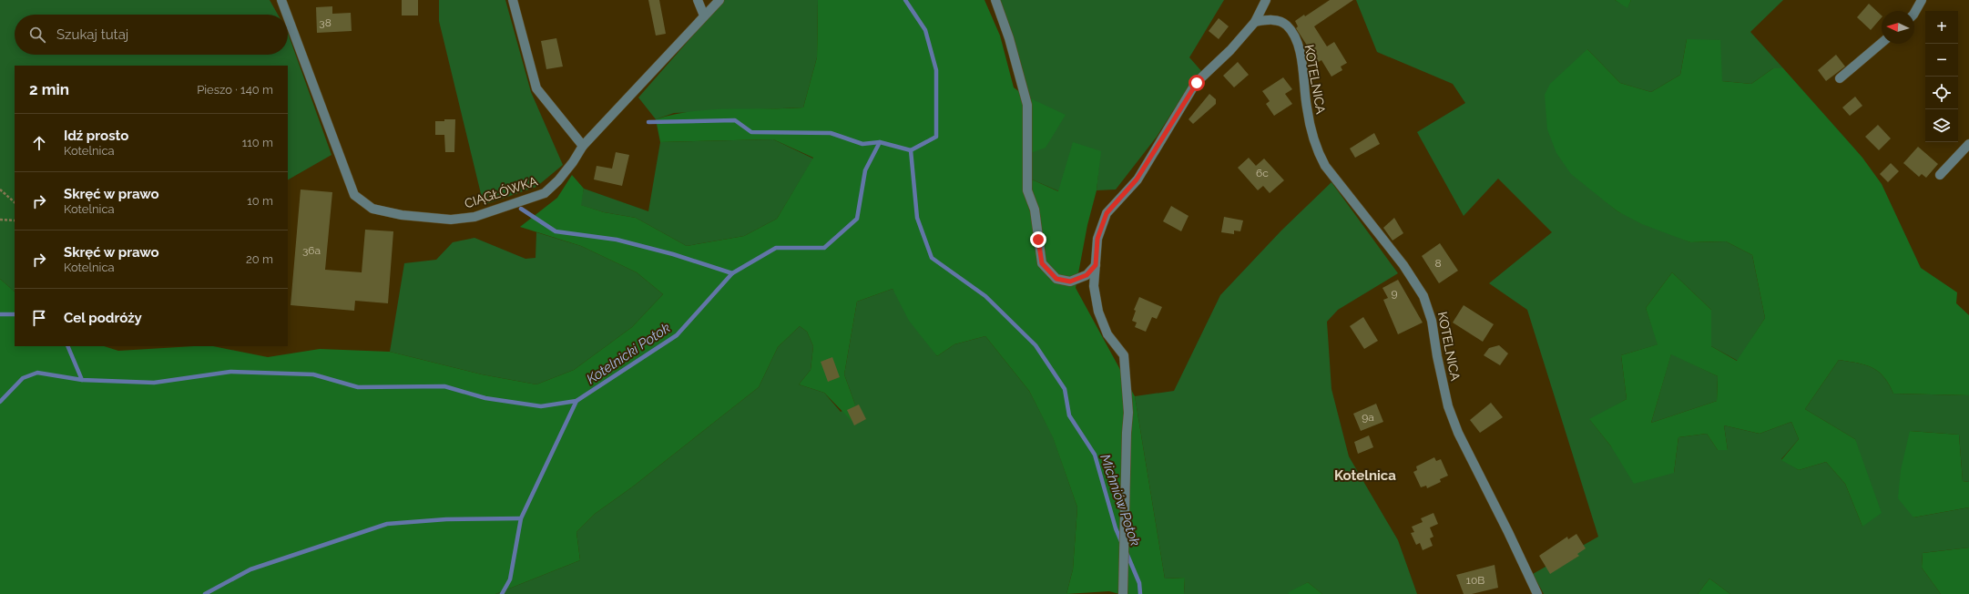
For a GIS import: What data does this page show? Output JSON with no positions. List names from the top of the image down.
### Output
{
  "streets": {
    "street": ["KOTELNICA", "CIĄGŁÓWKA"]
  },
  "districts": ["Kotelnica"],
  "water": ["Kotelnicki Potok", "Michniów Potok"],
  "house_numbers": [
    "38",
    "6c",
    "36a",
    "8",
    "9",
    "9a",
    "10B"
  ],
  "north": "left",
  "page": {
    "map_buttons": ["+", "−"],
    "search": "Szukaj tutaj",
    "heading": ["2 min", "Pieszo · 140 m"],
    "list": [
      ["Idź prosto", "Kotelnica", "110 m"],
      ["Skręć w prawo", "Kotelnica", "10 m"],
      ["Skręć w prawo", "Kotelnica", "20 m"],
      "Cel podróży"
    ]
  }
}
